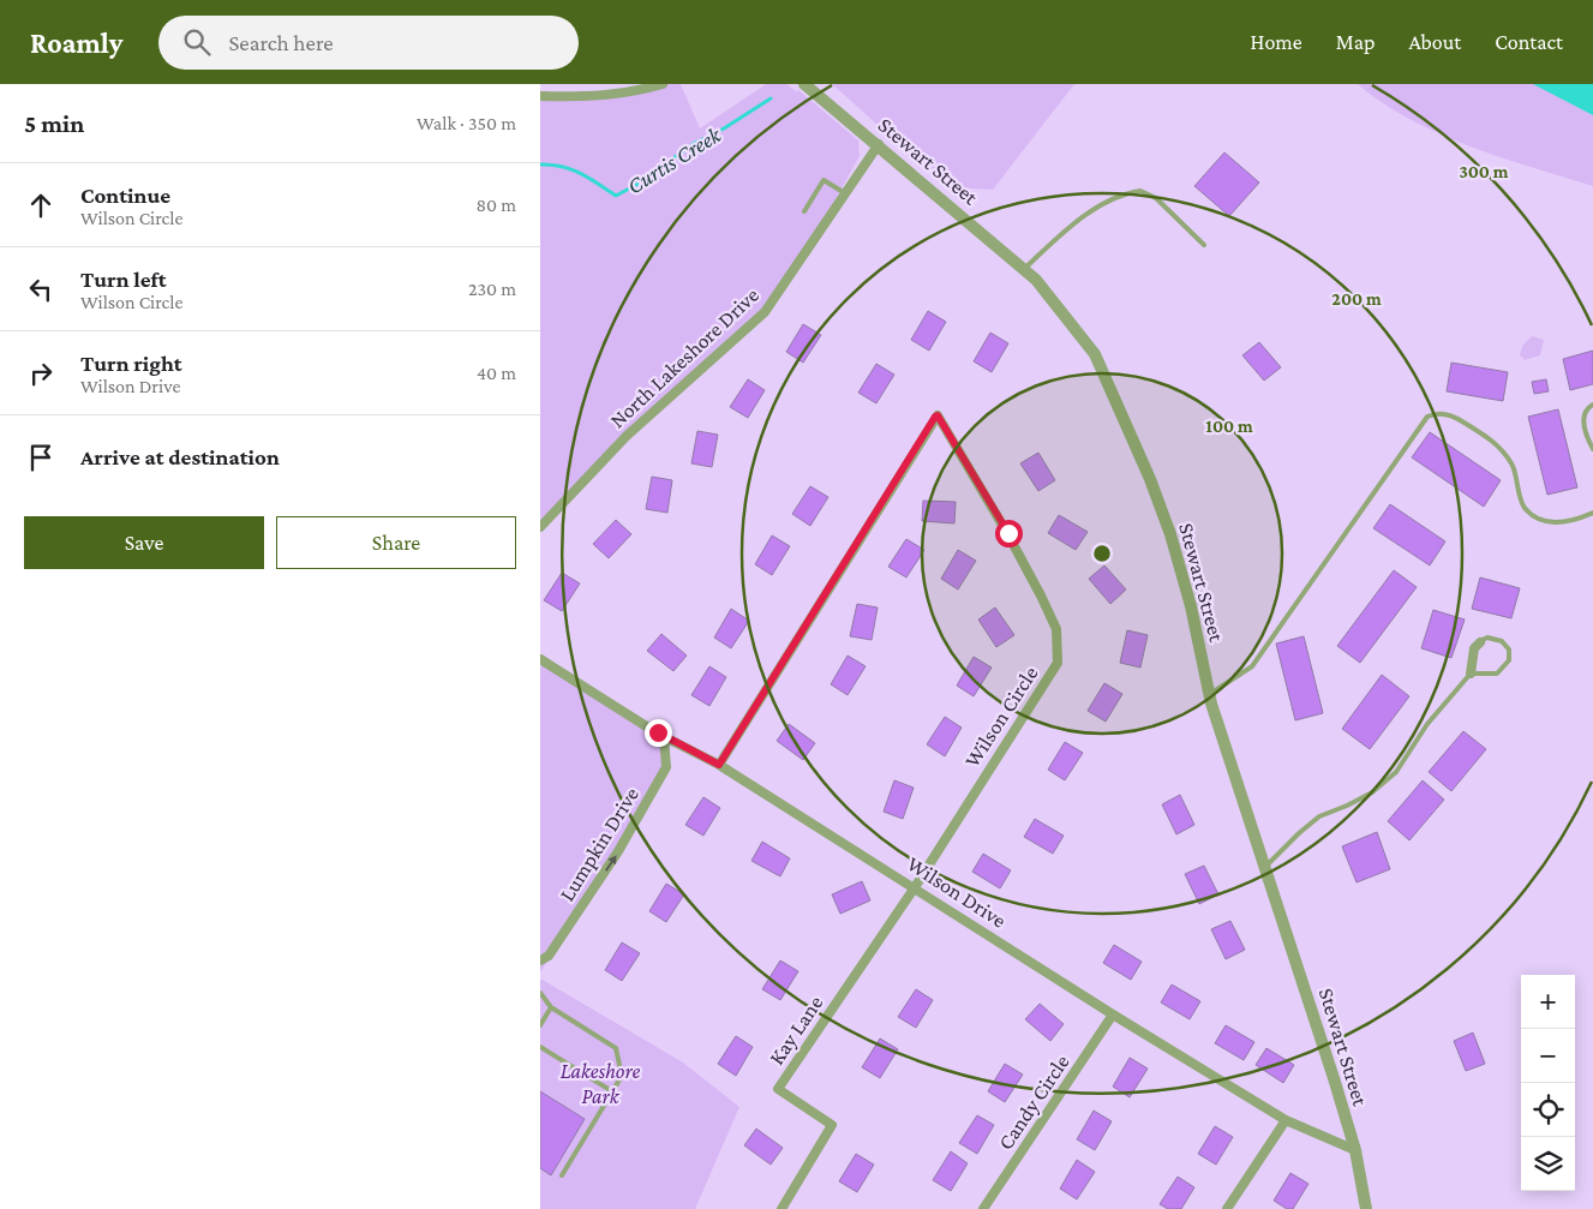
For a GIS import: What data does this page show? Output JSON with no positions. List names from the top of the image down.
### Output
{
  "streets": {
    "street": [
      "Stewart Street",
      "North Lakeshore Drive",
      "Wilson Circle",
      "Lumpkin Drive",
      "Wilson Drive",
      "Kay Lane",
      "Candy Circle"
    ]
  },
  "crossings": [
    ["Stewart Street", "North Lakeshore Drive"],
    ["Stewart Street", "Wilson Drive"],
    ["Wilson Circle", "Wilson Drive"],
    ["Wilson Circle", "Kay Lane"],
    ["Lumpkin Drive", "Wilson Drive"],
    ["Wilson Drive", "Kay Lane"],
    ["Wilson Drive", "Candy Circle"]
  ],
  "one_way": ["Lumpkin Drive"],
  "water": ["Curtis Creek"],
  "parks": ["Lakeshore Park"],
  "page": {
    "header": "Roamly",
    "search": "Search here",
    "nav": [
      "Home",
      "Map",
      "About",
      "Contact"
    ],
    "heading": ["5 min", "Walk · 350 m"],
    "list": [
      ["Continue", "Wilson Circle", "80 m"],
      ["Turn left", "Wilson Circle", "230 m"],
      ["Turn right", "Wilson Drive", "40 m"],
      "Arrive at destination"
    ],
    "buttons": ["Save", "Share"],
    "map_buttons": ["+", "−"]
  },
  "rings": ["300 m", "200 m", "100 m"]
}
